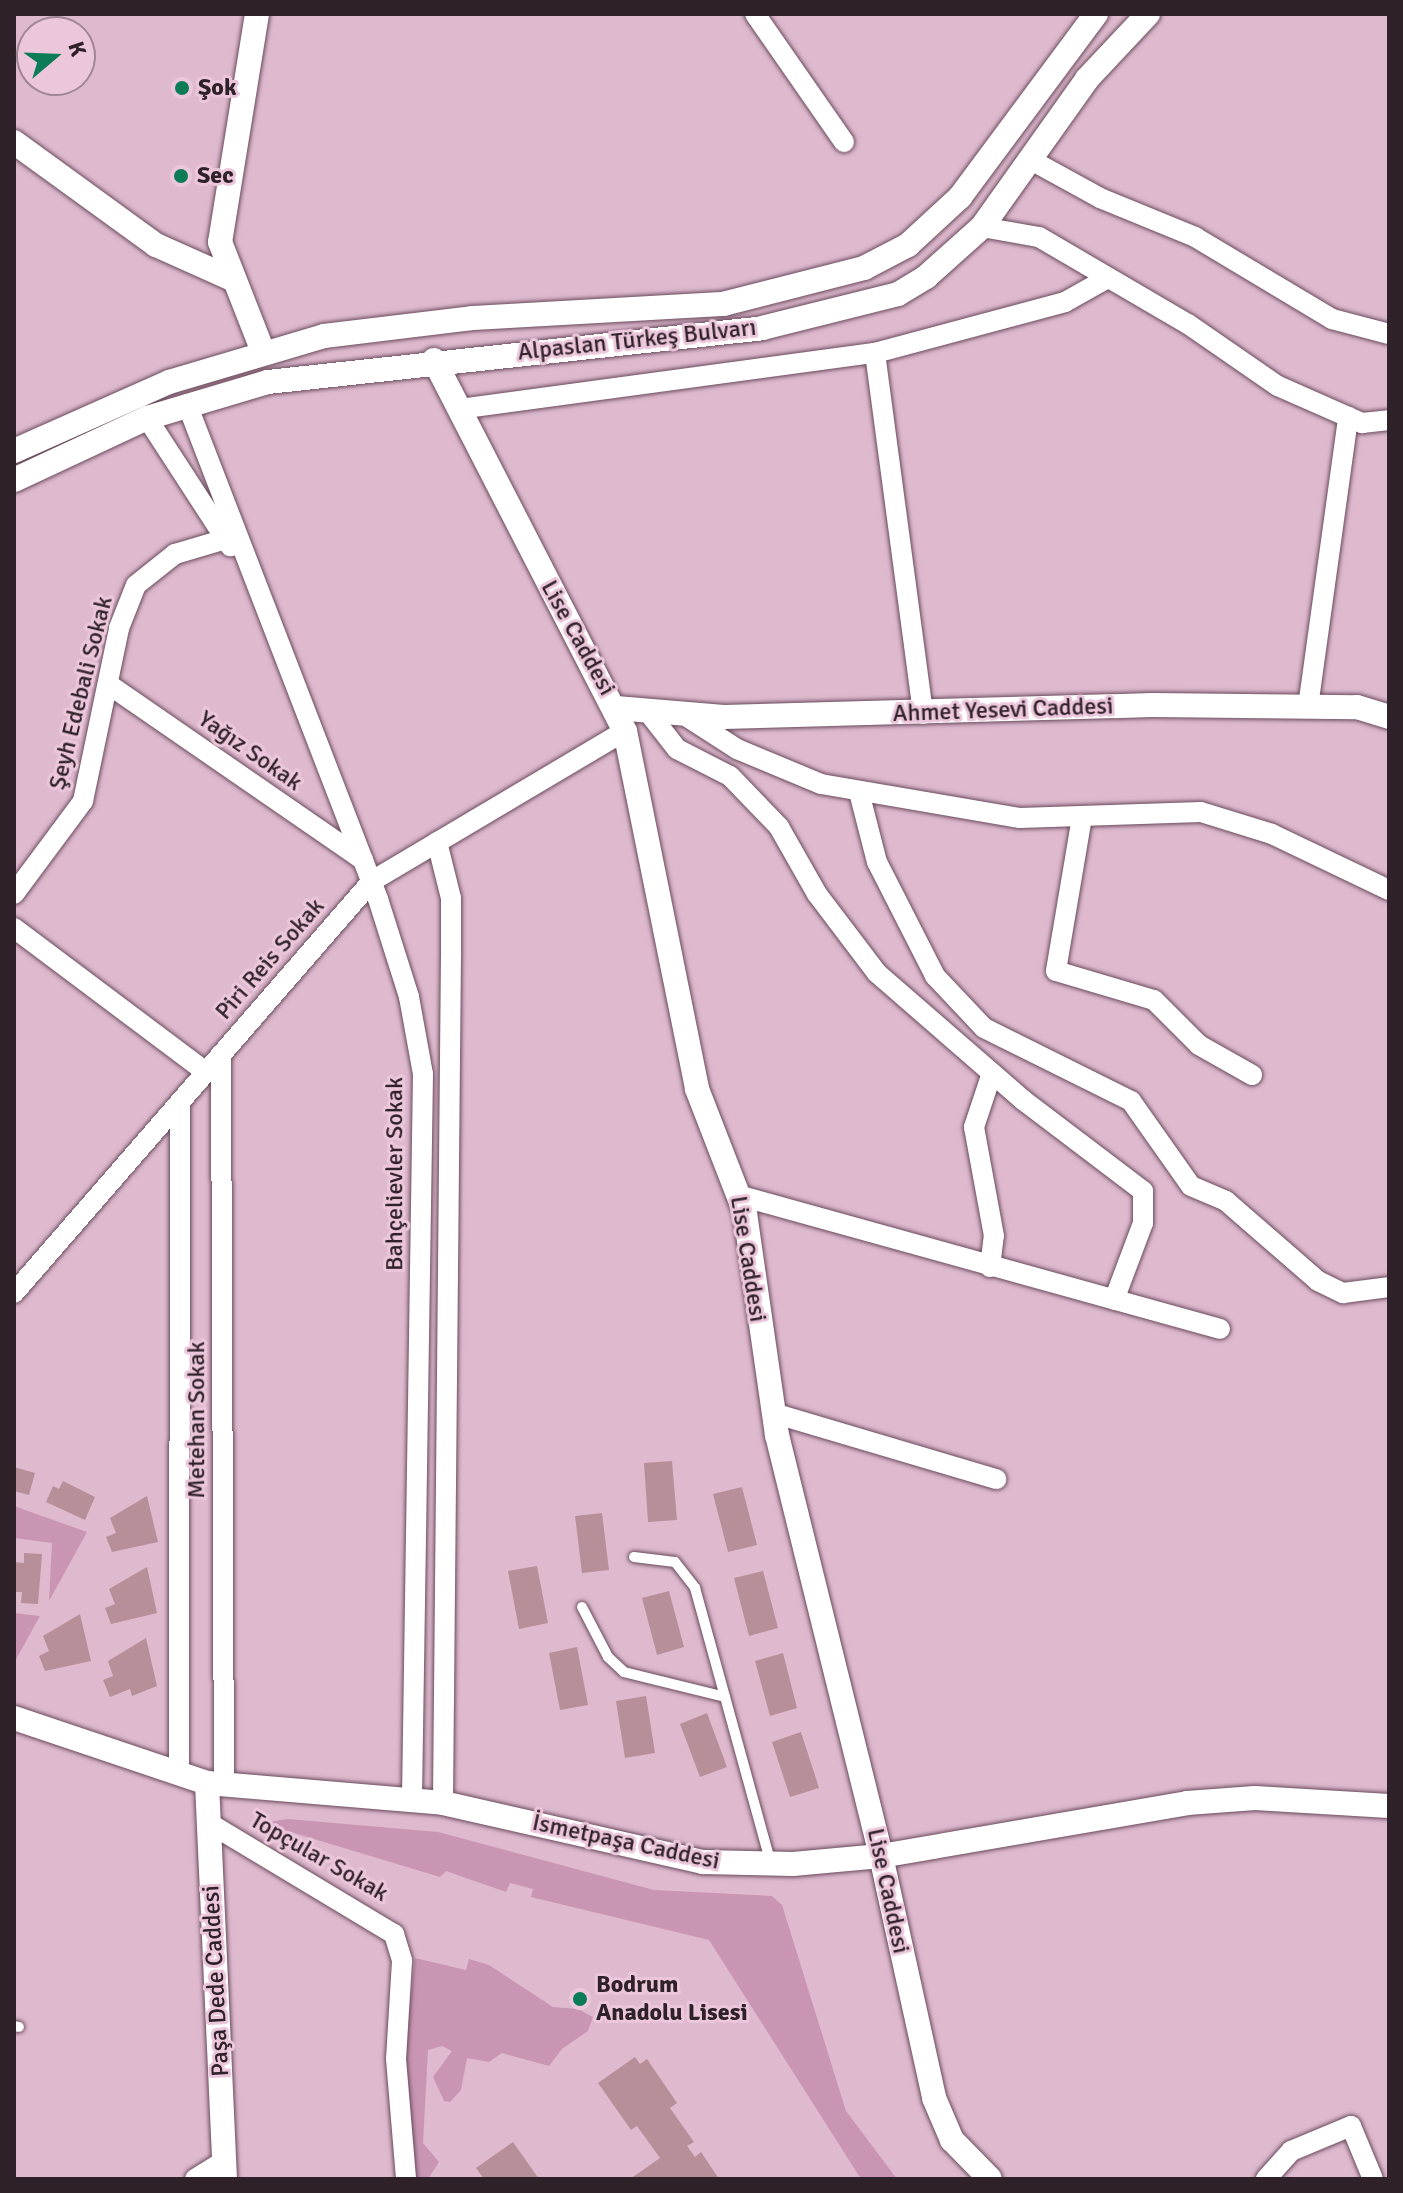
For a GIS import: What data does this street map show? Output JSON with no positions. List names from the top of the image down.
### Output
{
  "streets": {
    "street": [
      "Alpaslan Türkeş Bulvarı",
      "Lise Caddesi",
      "Şeyh Edebali Sokak",
      "Ahmet Yesevi Caddesi",
      "Yağız Sokak",
      "Piri Reis Sokak",
      "Bahçelievler Sokak",
      "Metehan Sokak",
      "İsmetpaşa Caddesi",
      "Topçular Sokak",
      "Paşa Dede Caddesi"
    ]
  },
  "crossings": [
    ["Alpaslan Türkeş Bulvarı", "Lise Caddesi"],
    ["Lise Caddesi", "Ahmet Yesevi Caddesi"],
    ["Lise Caddesi", "Piri Reis Sokak"],
    ["Lise Caddesi", "İsmetpaşa Caddesi"],
    ["Şeyh Edebali Sokak", "Yağız Sokak"],
    ["Yağız Sokak", "Bahçelievler Sokak"],
    ["Piri Reis Sokak", "Bahçelievler Sokak"],
    ["Piri Reis Sokak", "Metehan Sokak"],
    ["Bahçelievler Sokak", "İsmetpaşa Caddesi"],
    ["Metehan Sokak", "İsmetpaşa Caddesi"],
    ["Metehan Sokak", "Paşa Dede Caddesi"],
    ["İsmetpaşa Caddesi", "Paşa Dede Caddesi"],
    ["Topçular Sokak", "Paşa Dede Caddesi"]
  ],
  "places": ["Şok", "Sec", "Bodrum Anadolu Lisesi"],
  "north": "right"
}
